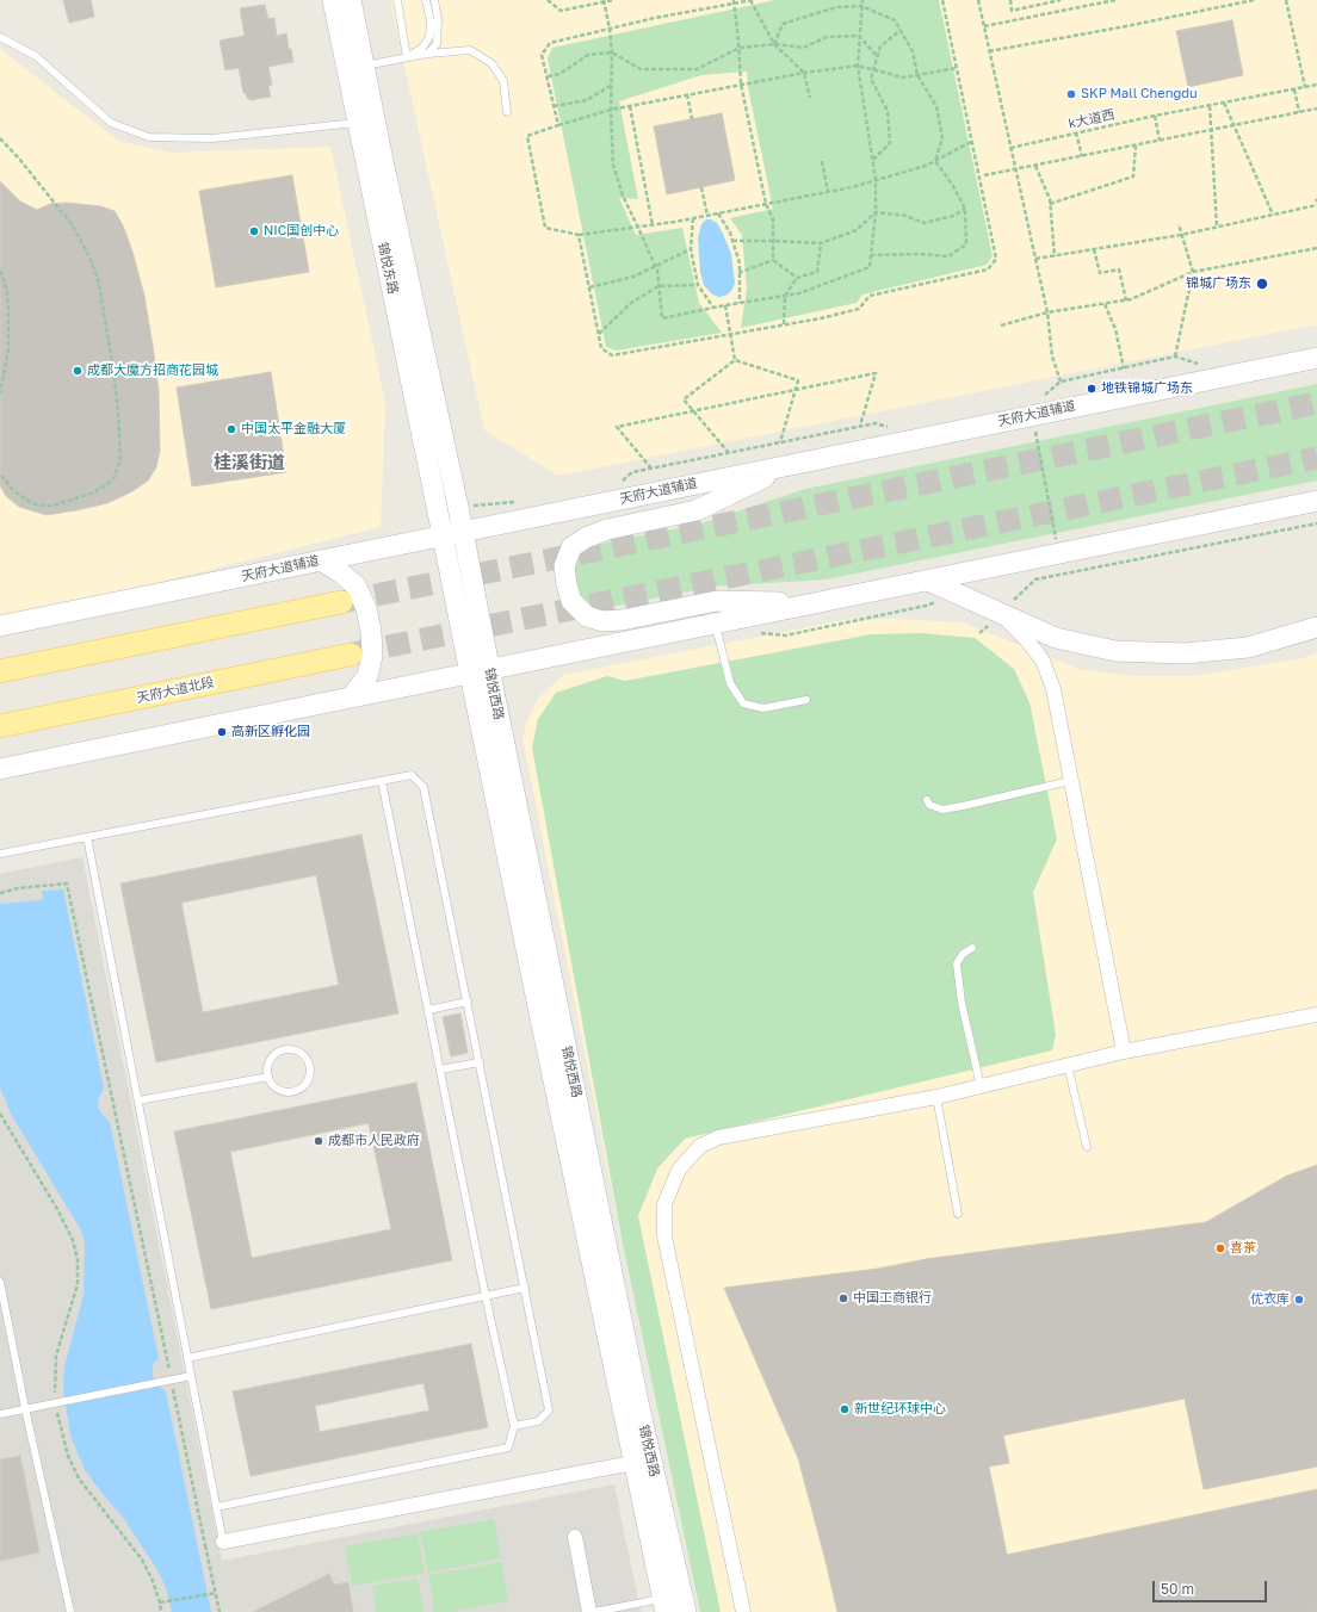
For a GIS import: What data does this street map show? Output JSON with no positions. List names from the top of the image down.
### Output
{
  "streets": {
    "main road": ["天府大道北段"],
    "street": ["锦悦东路", "天府大道辅道", "锦悦西路"],
    "path": ["k大道西"]
  },
  "crossings": [
    ["锦悦东路", "天府大道辅道"],
    ["锦悦东路", "锦悦西路"],
    ["天府大道辅道", "锦悦西路"]
  ],
  "districts": ["桂溪街道"],
  "places": [
    "SKP Mall Chengdu",
    "NIC国创中心",
    "锦城广场东",
    "成都大魔方招商花园城",
    "地铁锦城广场东",
    "中国太平金融大厦",
    "高新区孵化园",
    "成都市人民政府",
    "喜茶",
    "中国工商银行",
    "优衣库",
    "新世纪环球中心"
  ],
  "scale_bar": "50 m"
}
